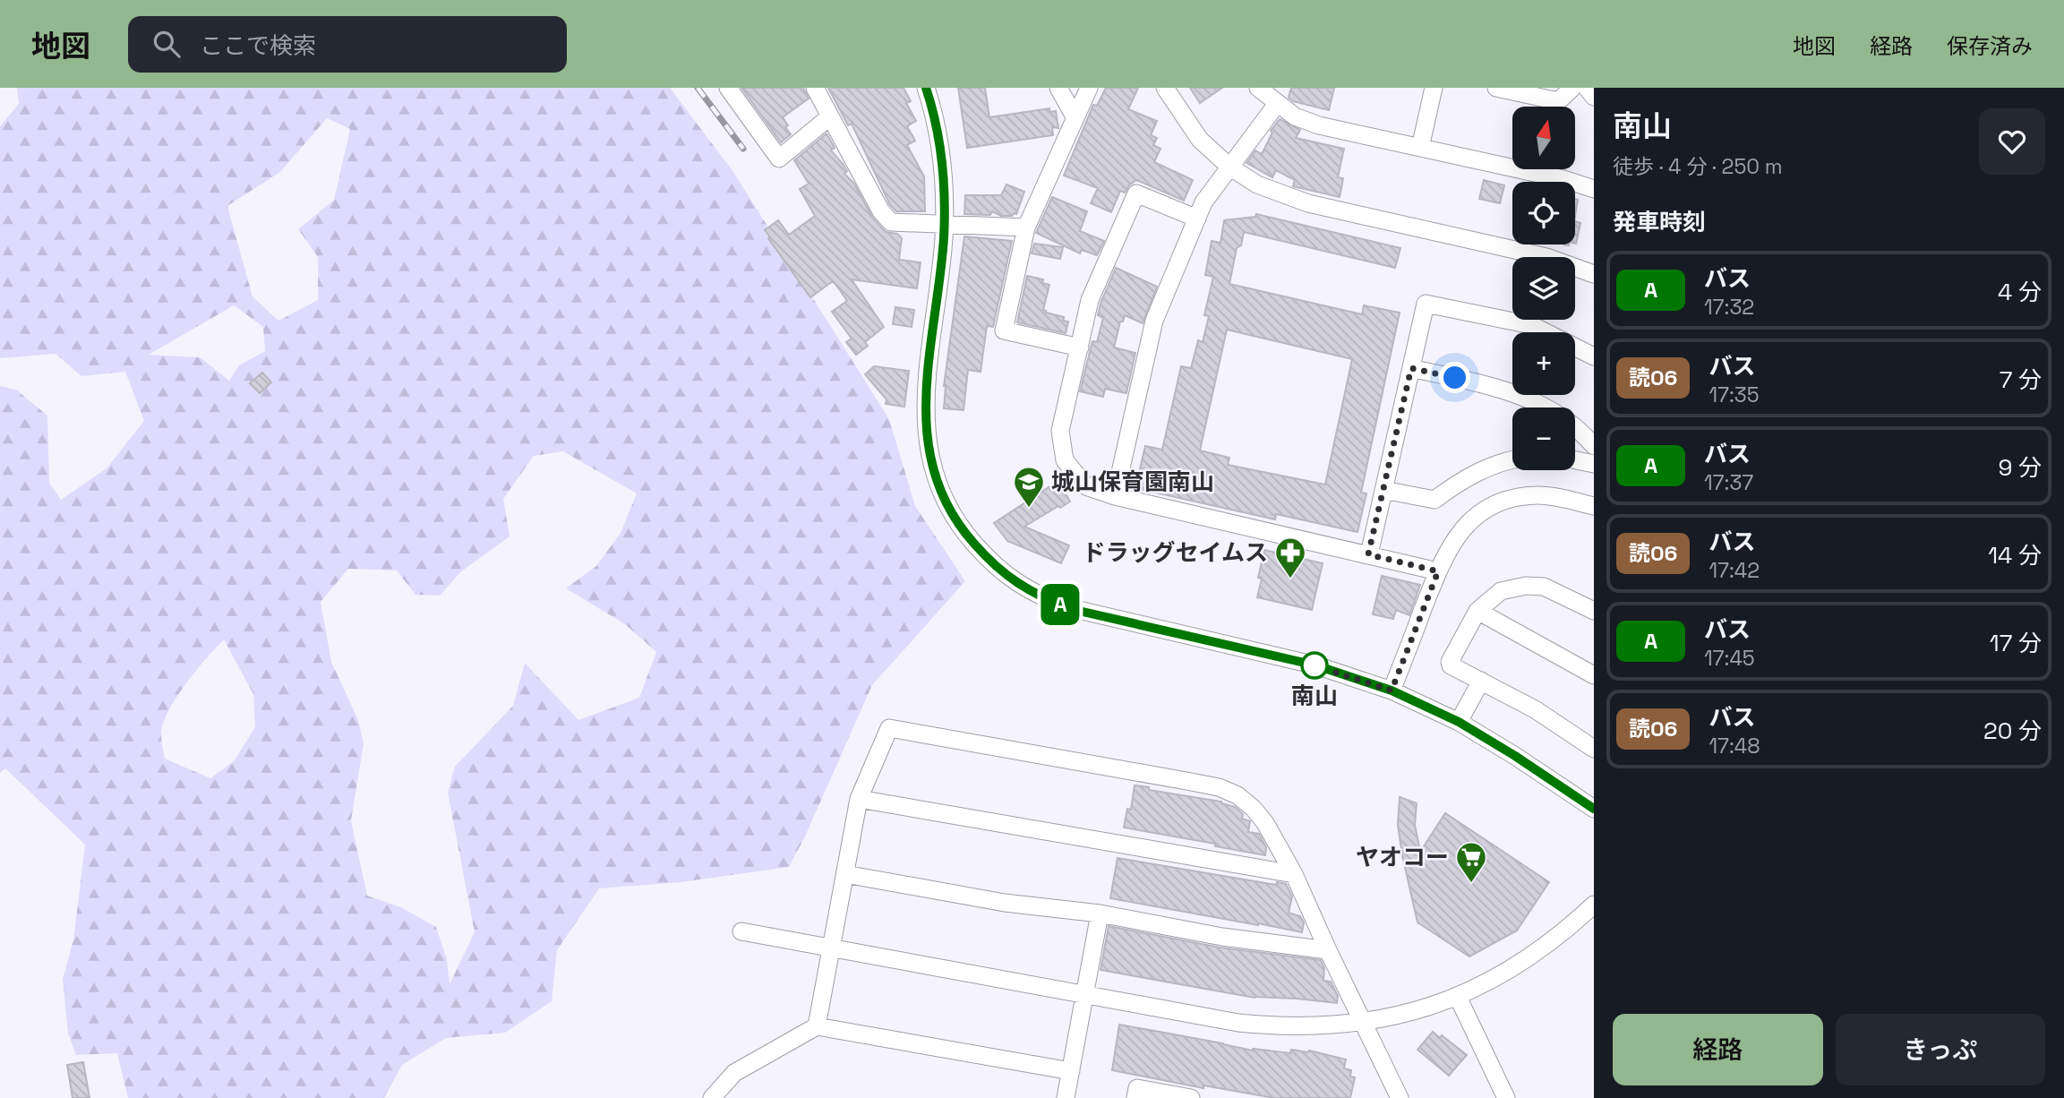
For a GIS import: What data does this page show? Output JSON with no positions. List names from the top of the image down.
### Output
{
  "places": {
    "school or university": ["城山保育園南山"],
    "pharmacy": ["ドラッグセイムス"],
    "other": ["南山"],
    "supermarket": ["ヤオコー"]
  },
  "lines": ["bus line A"],
  "north": "top",
  "page": {
    "header": "地図",
    "search": "ここで検索",
    "nav": ["地図", "経路", "保存済み"],
    "on_map": "A",
    "heading": [
      ["南山", "徒歩 · 4 分 · 250 m"],
      "発車時刻"
    ],
    "map_buttons": ["+", "−"],
    "list": [
      {
        "mark": "A",
        "name": "バス",
        "note": "17:32",
        "value": "4 分"
      },
      {
        "mark": "読06",
        "name": "バス",
        "note": "17:35",
        "value": "7 分"
      },
      {
        "mark": "A",
        "name": "バス",
        "note": "17:37",
        "value": "9 分"
      },
      {
        "mark": "読06",
        "name": "バス",
        "note": "17:42",
        "value": "14 分"
      },
      {
        "mark": "A",
        "name": "バス",
        "note": "17:45",
        "value": "17 分"
      },
      {
        "mark": "読06",
        "name": "バス",
        "note": "17:48",
        "value": "20 分"
      }
    ],
    "buttons": ["経路", "きっぷ"]
  }
}
